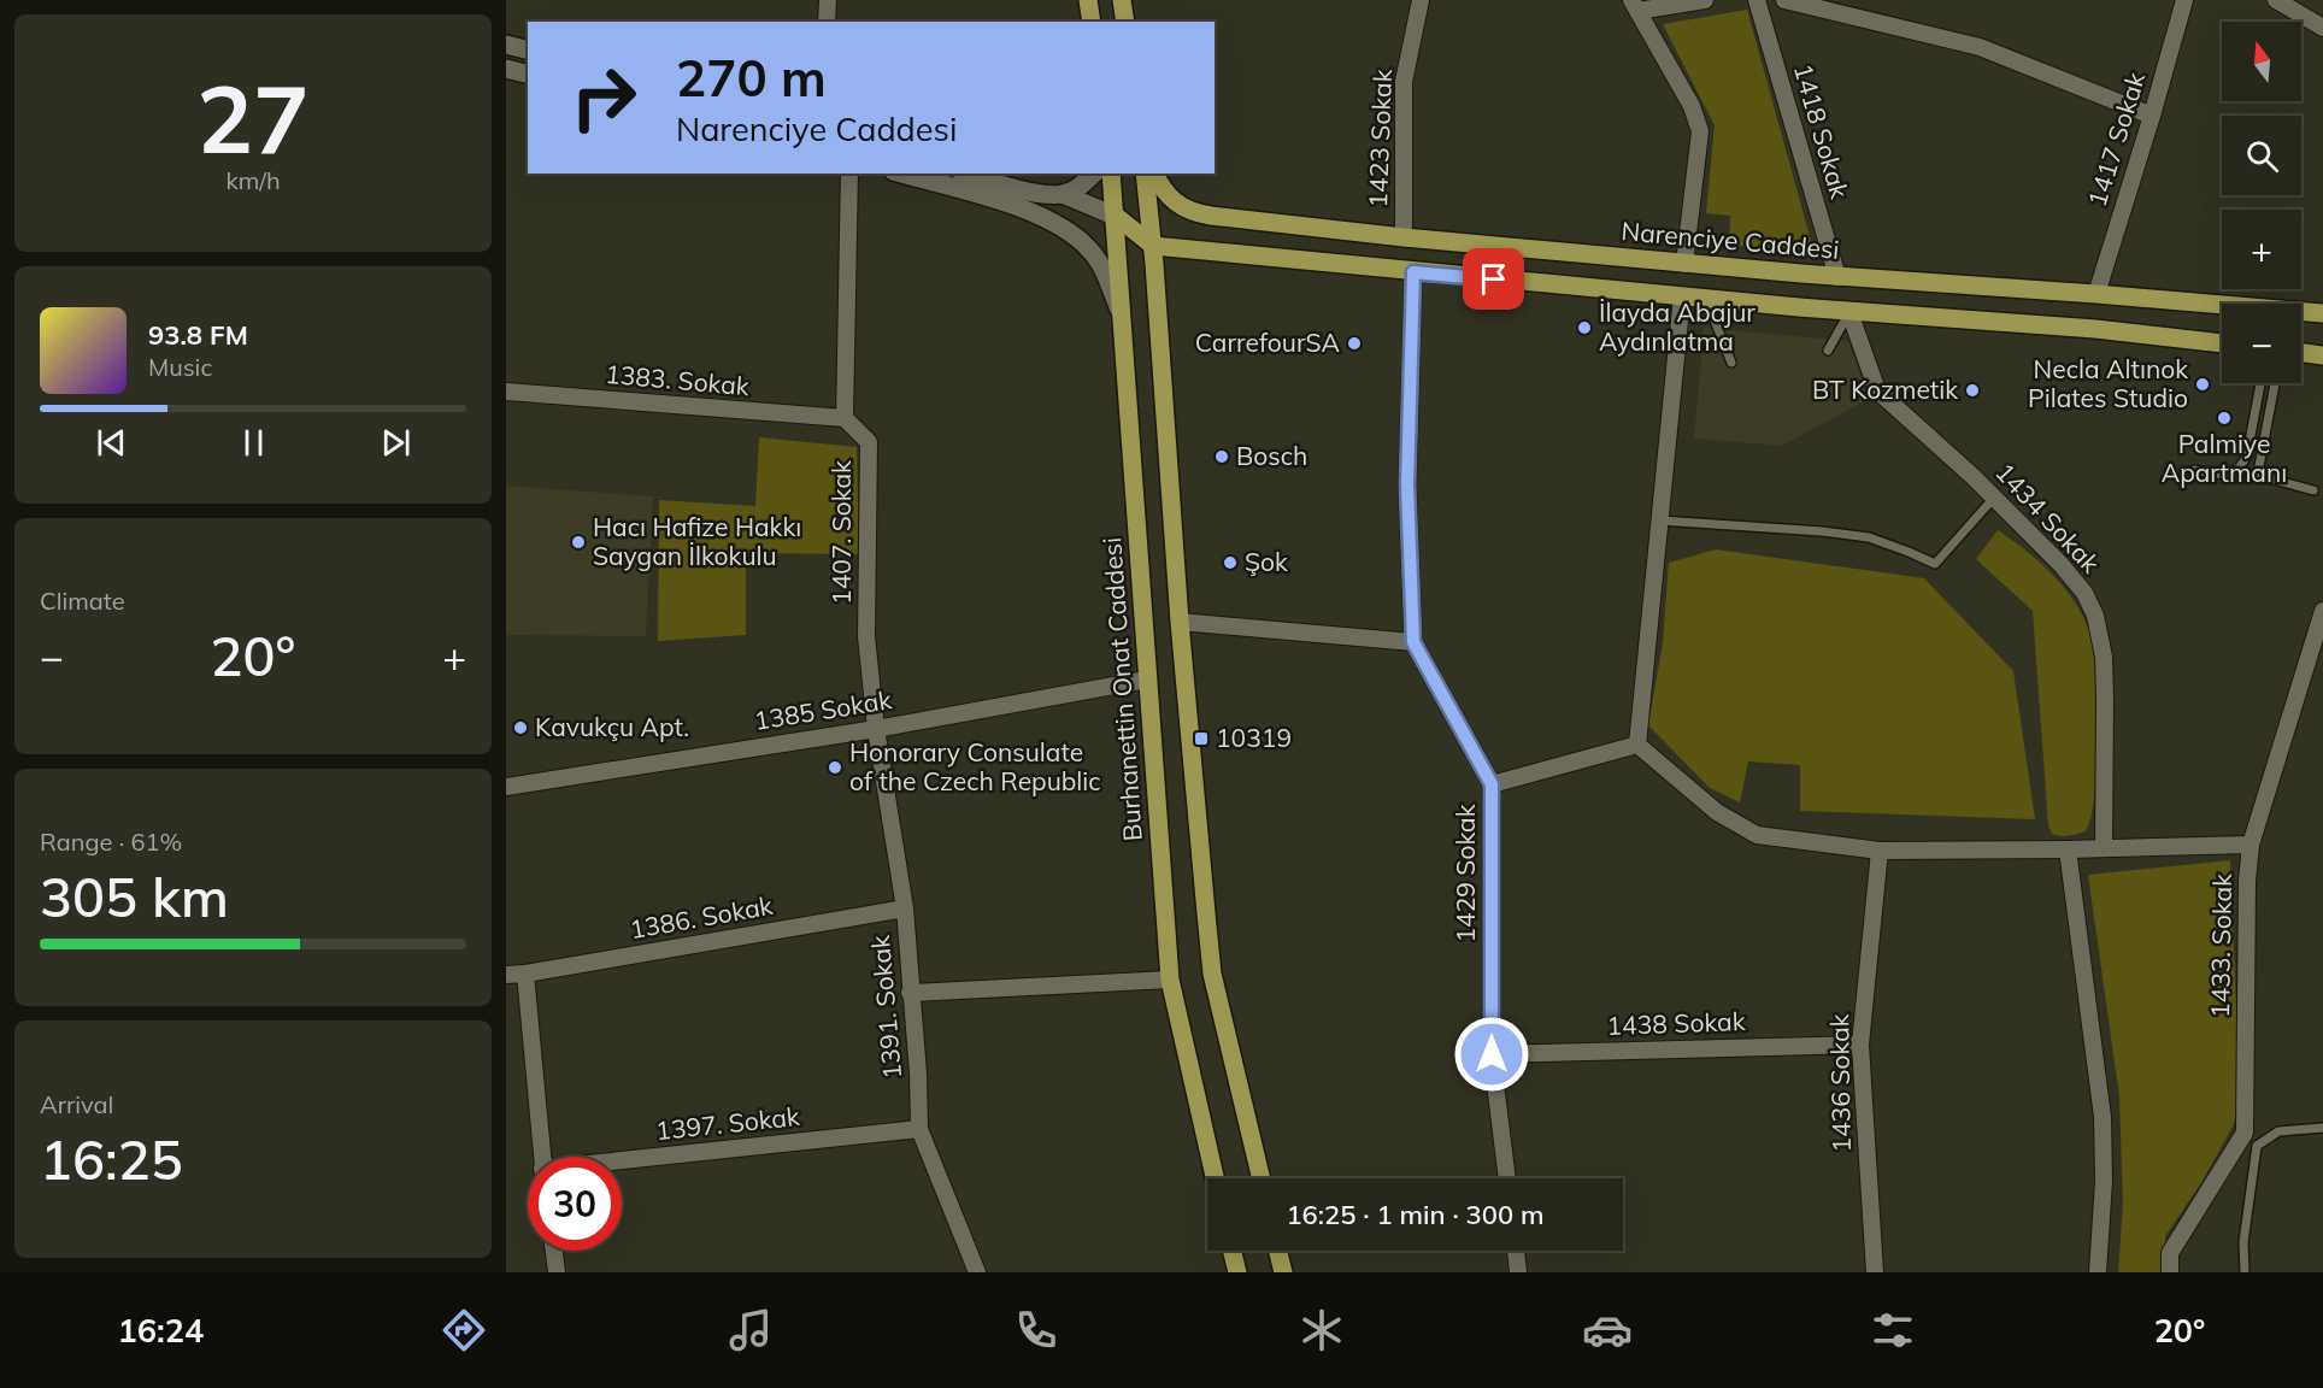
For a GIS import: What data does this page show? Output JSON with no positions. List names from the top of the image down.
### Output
{
  "streets": {
    "main road": ["Narenciye Caddesi", "Burhanettin Onat Caddesi"],
    "street": [
      "1418 Sokak",
      "1423 Sokak",
      "1417 Sokak",
      "1383. Sokak",
      "1434 Sokak",
      "1407. Sokak",
      "1385 Sokak",
      "1429 Sokak",
      "1386. Sokak",
      "1433. Sokak",
      "1391. Sokak",
      "1438 Sokak",
      "1436 Sokak",
      "1397. Sokak"
    ]
  },
  "crossings": [
    ["1418 Sokak", "Narenciye Caddesi"],
    ["1423 Sokak", "Narenciye Caddesi"],
    ["1417 Sokak", "Narenciye Caddesi"],
    ["1383. Sokak", "1407. Sokak"],
    ["1407. Sokak", "1385 Sokak"],
    ["1407. Sokak", "1391. Sokak"],
    ["Burhanettin Onat Caddesi", "1385 Sokak"],
    ["1385 Sokak", "1391. Sokak"],
    ["1429 Sokak", "1438 Sokak"],
    ["1386. Sokak", "1391. Sokak"],
    ["1391. Sokak", "1397. Sokak"],
    ["1438 Sokak", "1436 Sokak"]
  ],
  "places": {
    "other": [
      "İlayda Abajur Aydınlatma",
      "CarrefourSA",
      "Necla Altınok Pilates Studio",
      "BT Kozmetik",
      "Palmiye Apartmanı",
      "Bosch",
      "Hacı Hafize Hakkı Saygan İlkokulu",
      "Şok",
      "Kavukçu Apt.",
      "Honorary Consulate of the Czech Republic"
    ],
    "transit": ["10319"]
  },
  "north": "top",
  "page": {
    "tile": [
      ["27", "km/h"],
      "Climate",
      ["Range · 61%", "305 km"],
      ["Arrival", "16:25"]
    ],
    "map_buttons": ["+", "−"],
    "turn": ["270 m", "Narenciye Caddesi"],
    "song": ["93.8 FM", "Music"],
    "heat": ["−", "20°", "+"],
    "limit": "30",
    "trip": "16:25 · 1 min · 300 m",
    "tabs": ["16:24", "20°"]
  }
}
